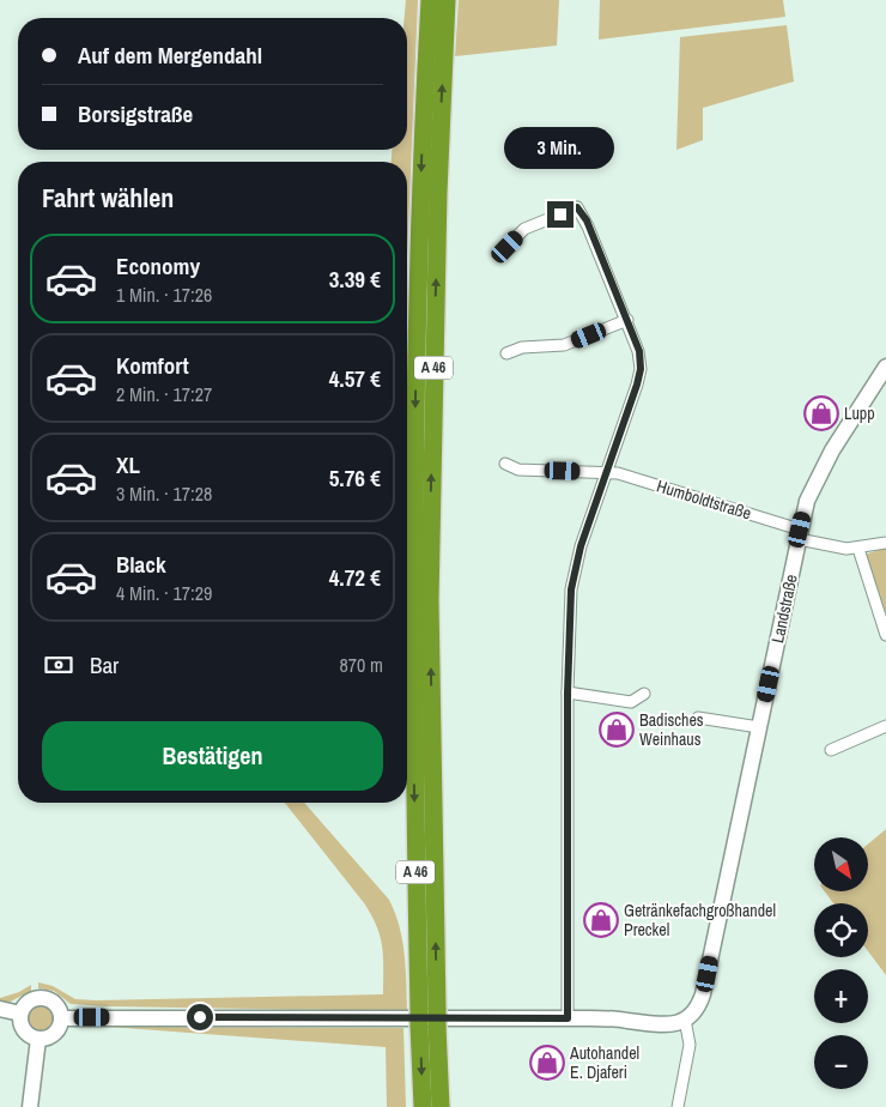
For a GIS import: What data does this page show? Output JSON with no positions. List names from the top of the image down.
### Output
{
  "streets": {
    "highway": ["A 46"],
    "street": ["Humboldtstraße", "Landstraße"]
  },
  "crossings": [
    ["Humboldtstraße", "Landstraße"]
  ],
  "places": {
    "shop": [
      "Lupp",
      "Badisches Weinhaus",
      "Getränkefachgroßhandel Preckel",
      "Autohandel E. Djaferi"
    ]
  },
  "north": "bottom right",
  "page": {
    "banner": ["Auf dem Mergendahl", "Borsigstraße"],
    "bubble": "3 Min.",
    "heading": "Fahrt wählen",
    "list": [
      {
        "name": "Economy",
        "note": "1 Min. · 17:26",
        "value": "3.39 €"
      },
      {
        "name": "Komfort",
        "note": "2 Min. · 17:27",
        "value": "4.57 €"
      },
      {
        "name": "XL",
        "note": "3 Min. · 17:28",
        "value": "5.76 €"
      },
      {
        "name": "Black",
        "note": "4 Min. · 17:29",
        "value": "4.72 €"
      }
    ],
    "pay": ["Bar", "870 m"],
    "buttons": "Bestätigen",
    "map_buttons": ["+", "−"]
  }
}
